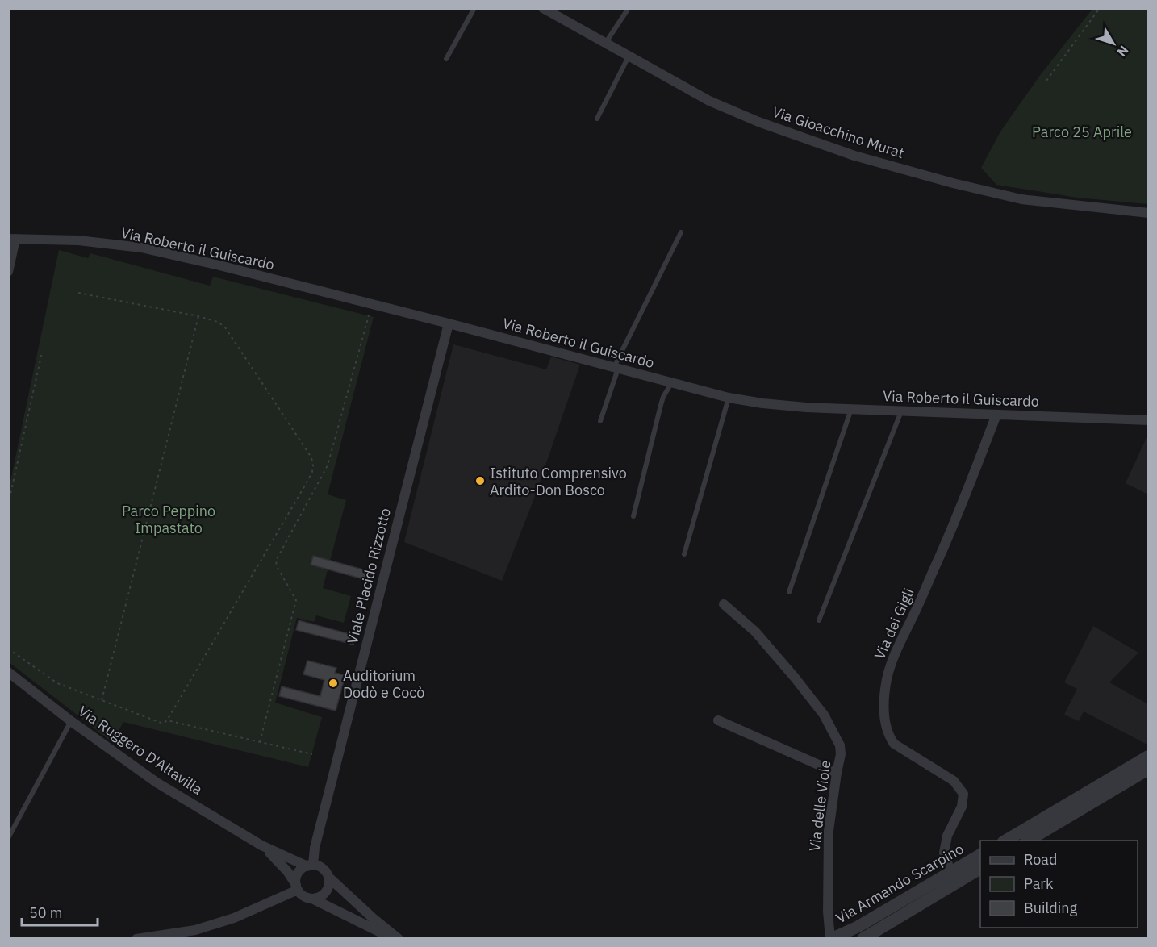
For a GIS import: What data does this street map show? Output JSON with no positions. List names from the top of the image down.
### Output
{
  "streets": {
    "street": [
      "Via Gioacchino Murat",
      "Via Roberto il Guiscardo",
      "Viale Placido Rizzotto",
      "Via dei Gigli",
      "Via Ruggero D'Altavilla",
      "Via delle Viole",
      "Via Armando Scarpino"
    ]
  },
  "crossings": [
    ["Via Roberto il Guiscardo", "Viale Placido Rizzotto"],
    ["Via Roberto il Guiscardo", "Via dei Gigli"],
    ["Viale Placido Rizzotto", "Via Ruggero D'Altavilla"],
    ["Via dei Gigli", "Via Armando Scarpino"],
    ["Via delle Viole", "Via Armando Scarpino"]
  ],
  "parks": ["Parco 25 Aprile", "Parco Peppino Impastato"],
  "places": ["Istituto Comprensivo Ardito-Don Bosco", "Auditorium Dodò e Cocò"],
  "legend": ["Road", "Park", "Building"],
  "scale_bar": "50 m",
  "north": "bottom right"
}
